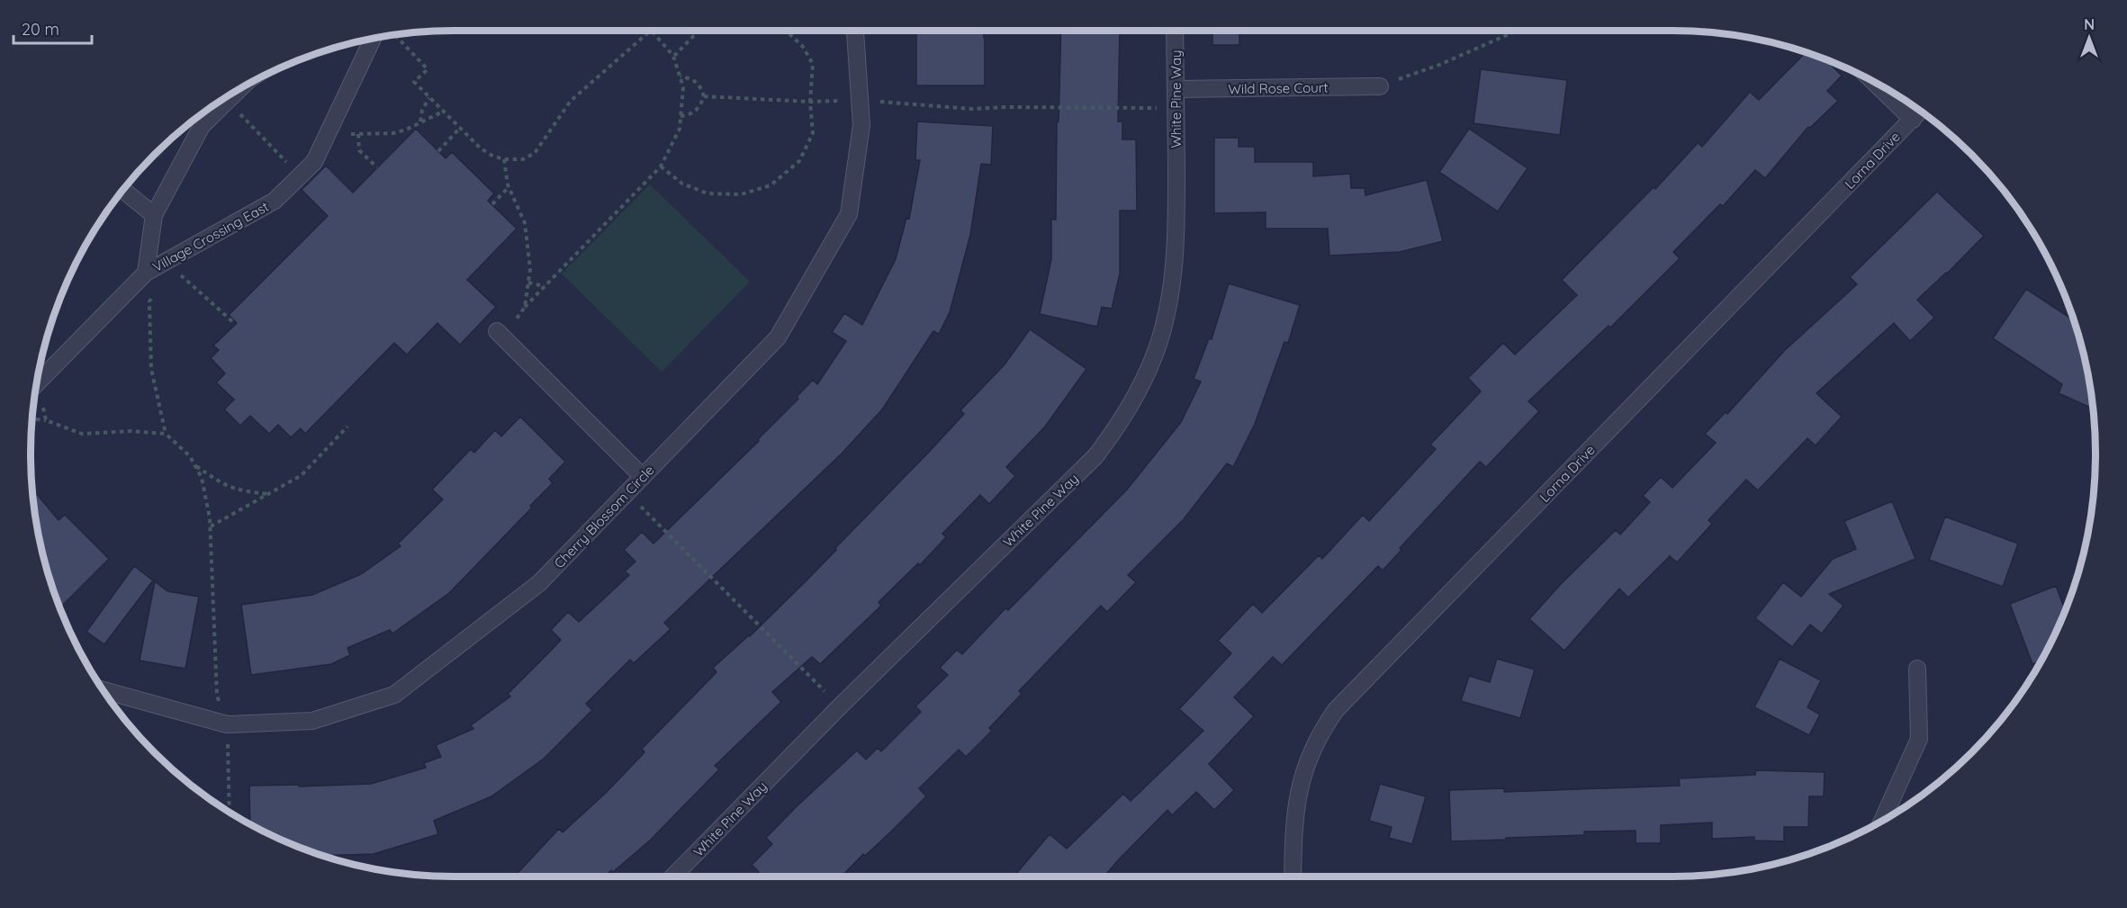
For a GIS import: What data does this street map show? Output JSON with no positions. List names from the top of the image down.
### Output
{
  "streets": {
    "street": [
      "Wild Rose Court",
      "White Pine Way",
      "Lorna Drive",
      "Village Crossing East",
      "Cherry Blossom Circle"
    ]
  },
  "crossings": [
    ["Wild Rose Court", "White Pine Way"]
  ],
  "scale_bar": "20 m",
  "north": "top"
}
